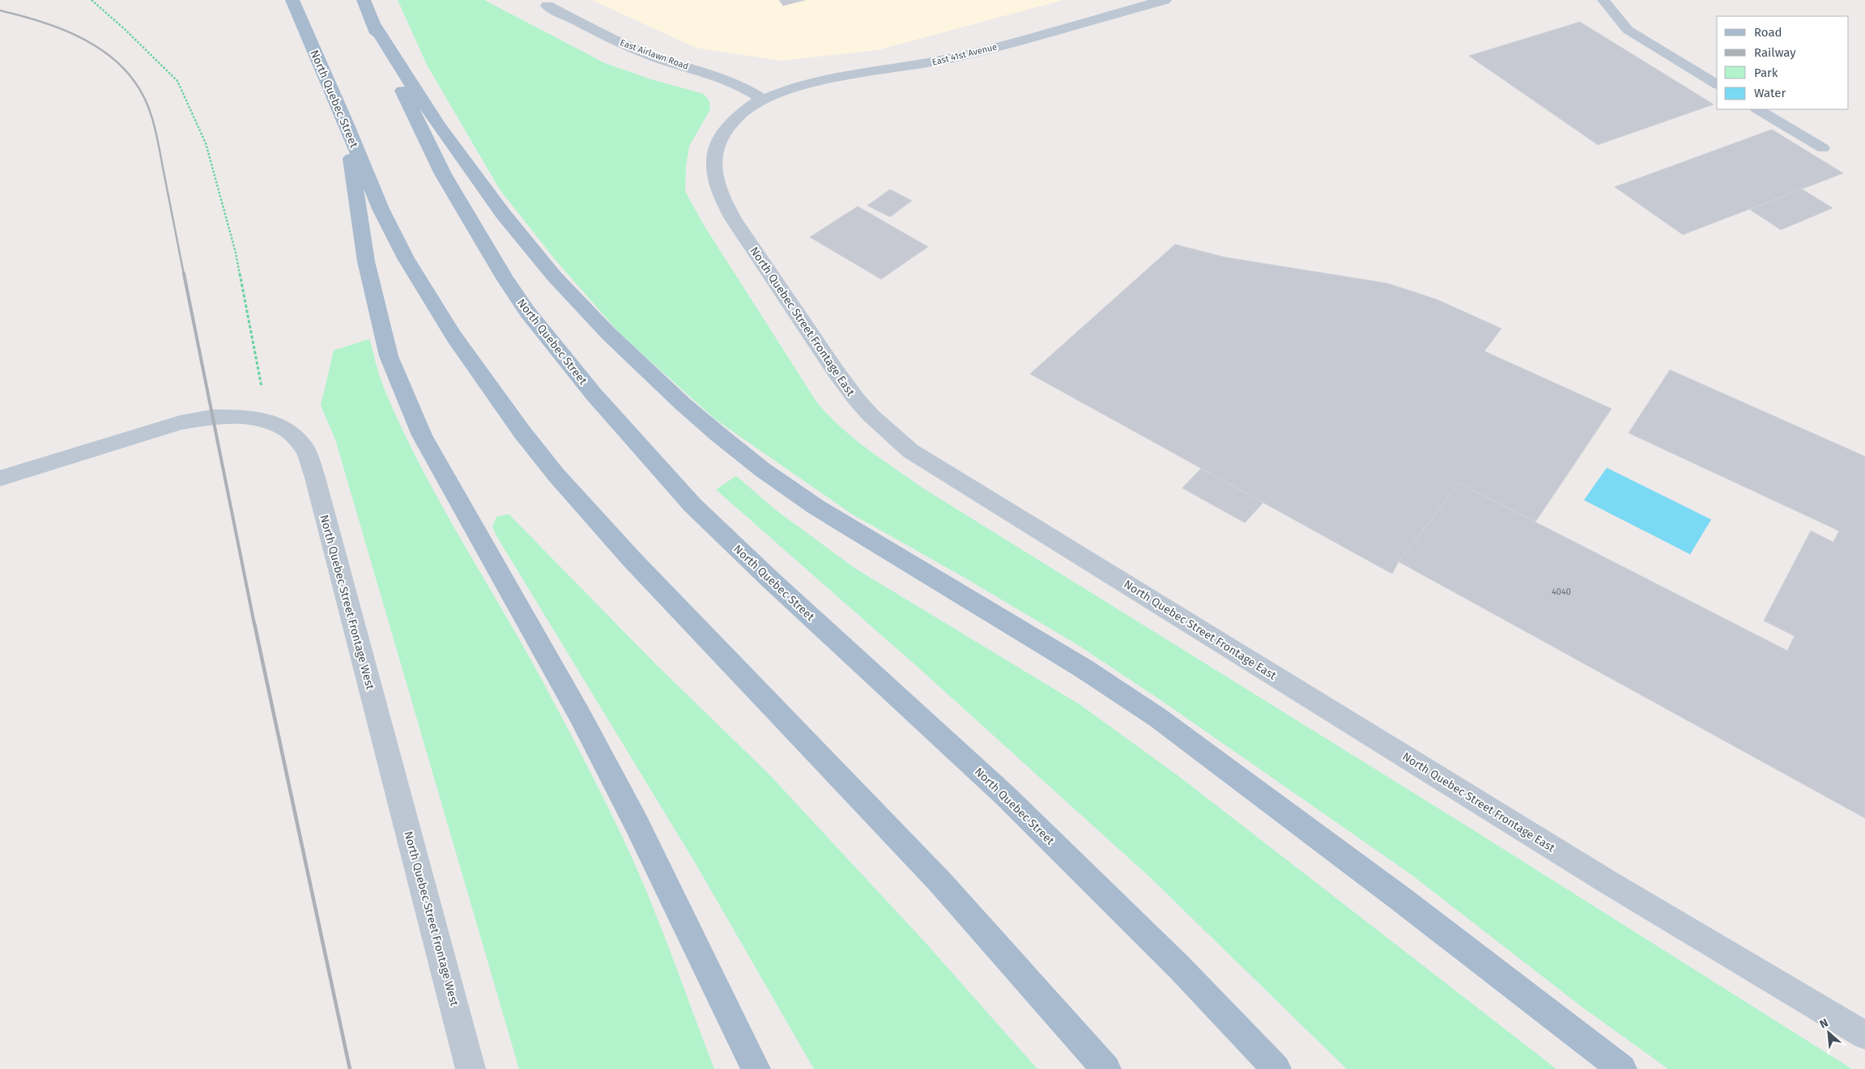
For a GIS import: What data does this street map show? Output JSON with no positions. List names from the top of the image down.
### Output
{
  "streets": {
    "main road": ["North Quebec Street"],
    "street": [
      "East Airlawn Road",
      "East 41st Avenue",
      "North Quebec Street Frontage East",
      "North Quebec Street Frontage West"
    ]
  },
  "crossings": [
    ["East Airlawn Road", "East 41st Avenue"],
    ["East Airlawn Road", "North Quebec Street Frontage East"],
    ["East 41st Avenue", "North Quebec Street Frontage East"]
  ],
  "house_numbers": ["4040"],
  "legend": [
    "Road",
    "Railway",
    "Park",
    "Water"
  ],
  "north": "top left"
}
